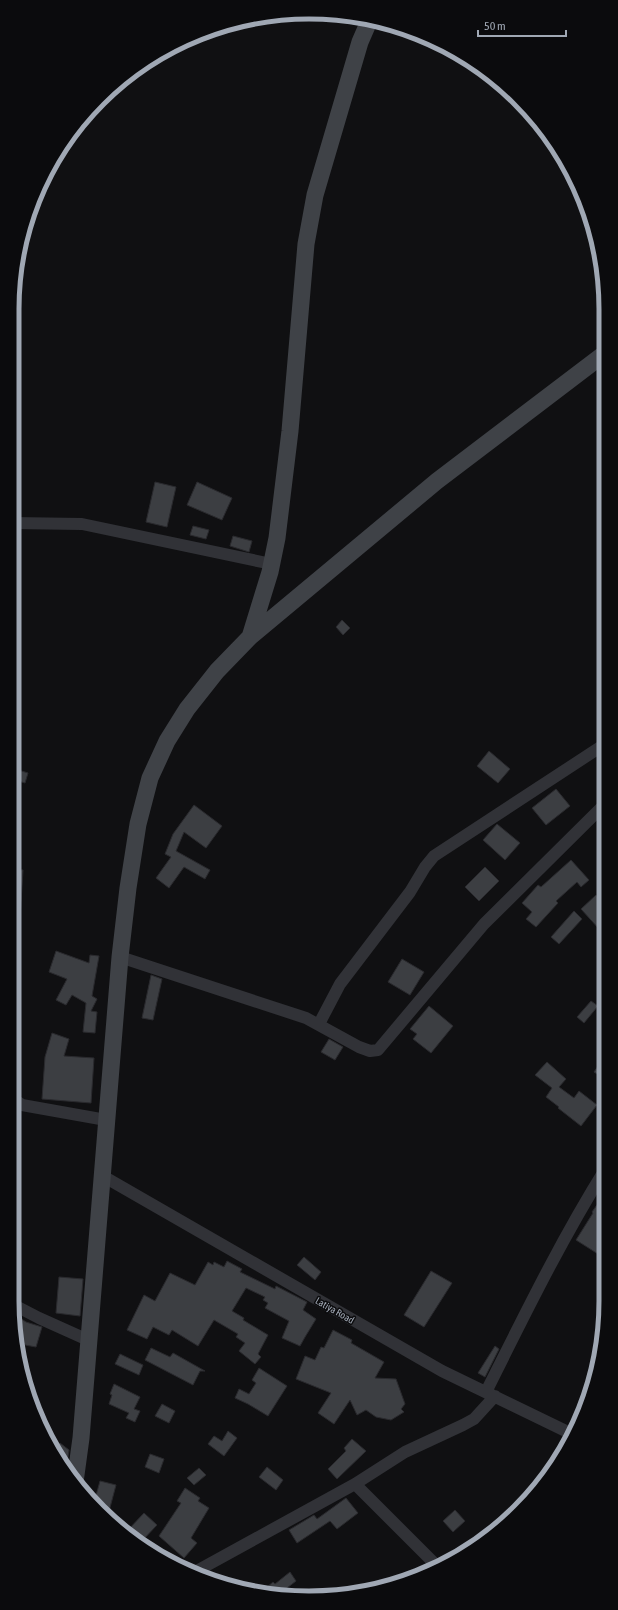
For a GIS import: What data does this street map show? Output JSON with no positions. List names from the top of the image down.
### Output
{
  "streets": {
    "street": ["Latiya Road"]
  },
  "scale_bar": "50 m"
}
